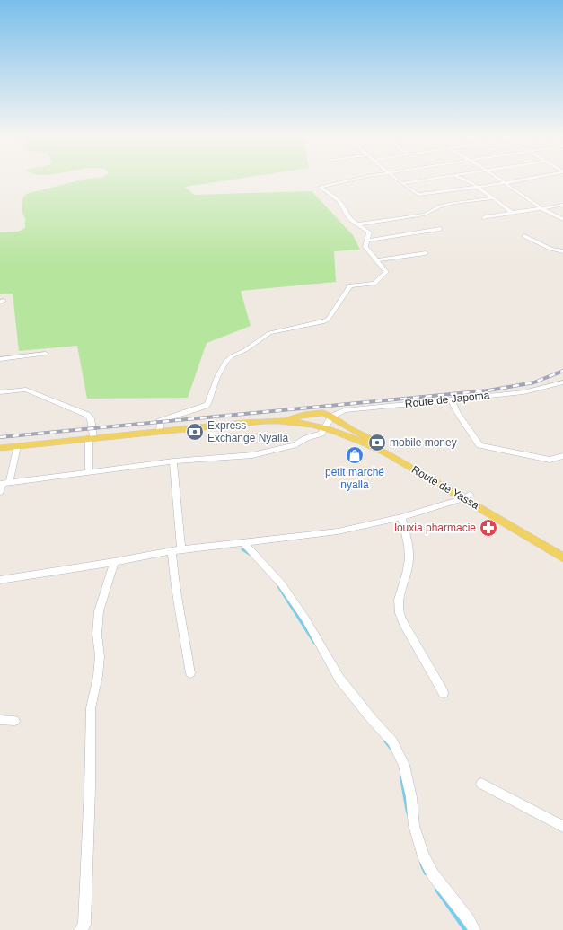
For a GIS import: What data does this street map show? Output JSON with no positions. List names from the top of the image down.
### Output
{
  "streets": {
    "main road": ["Route de Yassa"],
    "street": ["Route de Japoma"]
  },
  "places": {
    "bank": ["Express Exchange Nyalla", "mobile money"],
    "shop": ["petit marché nyalla"],
    "pharmacy": ["louxia pharmacie"]
  }
}
